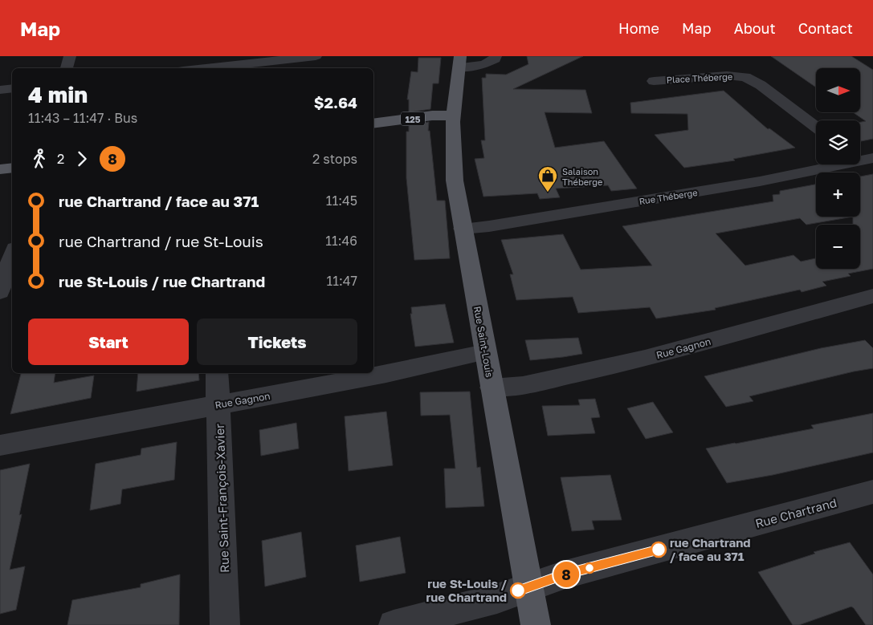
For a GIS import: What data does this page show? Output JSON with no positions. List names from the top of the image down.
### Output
{
  "streets": {
    "main road": ["125", "Rue Saint-Louis"],
    "street": [
      "Place Théberge",
      "Rue Théberge",
      "Rue Gagnon",
      "Rue Saint-François-Xavier",
      "Rue Chartrand"
    ]
  },
  "crossings": [
    ["125", "Rue Saint-Louis"],
    ["Rue Théberge", "Rue Saint-Louis"],
    ["Rue Saint-Louis", "Rue Gagnon"],
    ["Rue Saint-Louis", "Rue Chartrand"],
    ["Rue Gagnon", "Rue Saint-François-Xavier"]
  ],
  "places": {
    "shop": ["Salaison Théberge"],
    "other": ["rue Chartrand / face au 371", "rue St-Louis / rue Chartrand"]
  },
  "lines": ["bus line 8"],
  "north": "right",
  "page": {
    "header": "Map",
    "nav": [
      "Home",
      "Map",
      "About",
      "Contact"
    ],
    "on_map": "8",
    "map_buttons": ["+", "−"],
    "heading": ["4 min", "11:43 – 11:47 · Bus", "$2.64"],
    "legs": ["2", "8", "2 stops"],
    "list": [
      {
        "name": "rue Chartrand / face au 371",
        "value": "11:45"
      },
      {
        "name": "rue Chartrand / rue St-Louis",
        "value": "11:46"
      },
      {
        "name": "rue St-Louis / rue Chartrand",
        "value": "11:47"
      }
    ],
    "buttons": ["Start", "Tickets"]
  }
}
